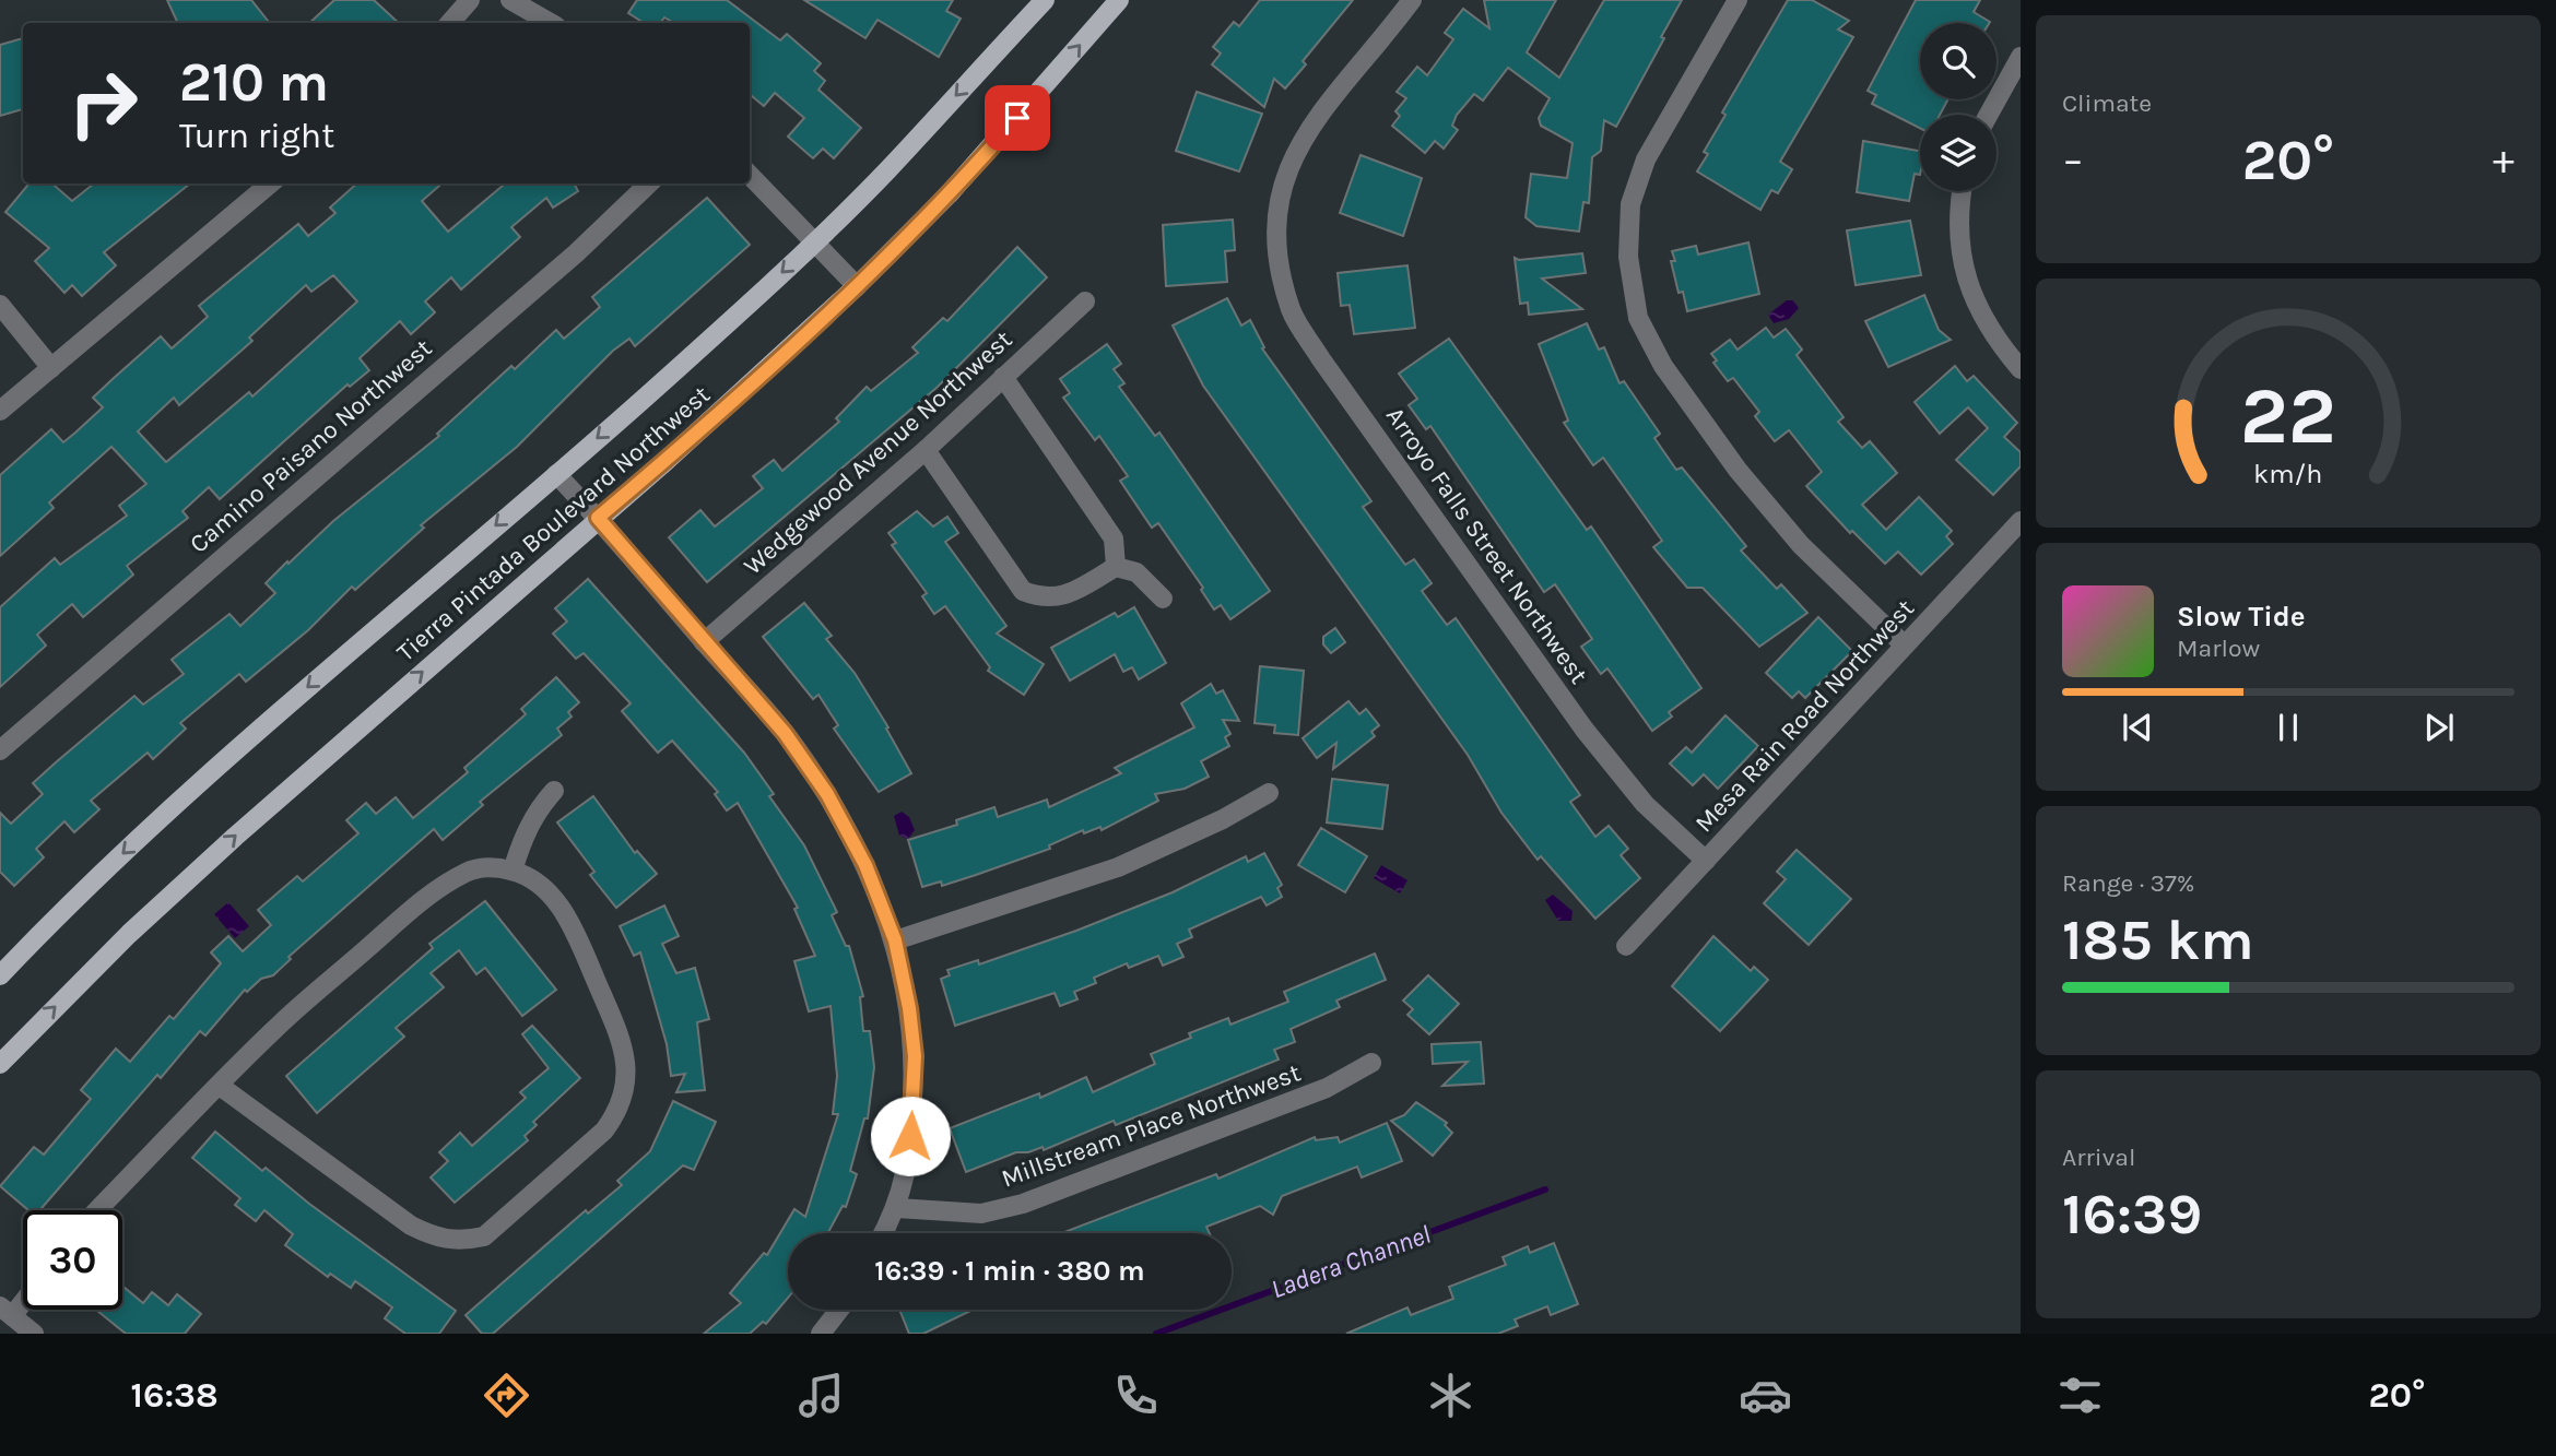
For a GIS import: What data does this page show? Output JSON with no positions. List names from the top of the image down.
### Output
{
  "streets": {
    "main road": ["Tierra Pintada Boulevard Northwest"],
    "street": [
      "Camino Paisano Northwest",
      "Wedgewood Avenue Northwest",
      "Arroyo Falls Street Northwest",
      "Mesa Rain Road Northwest",
      "Millstream Place Northwest"
    ]
  },
  "crossings": [
    ["Arroyo Falls Street Northwest", "Mesa Rain Road Northwest"]
  ],
  "water": ["Ladera Channel"],
  "page": {
    "tile": [
      "Climate",
      ["Range · 37%", "185 km"],
      ["Arrival", "16:39"]
    ],
    "turn": ["210 m", "Turn right"],
    "heat": ["−", "20°", "+"],
    "song": ["Slow Tide", "Marlow"],
    "limit": "30",
    "trip": "16:39 · 1 min · 380 m",
    "tabs": ["16:38", "20°"],
    "gauge": ["22", "km/h"]
  }
}
